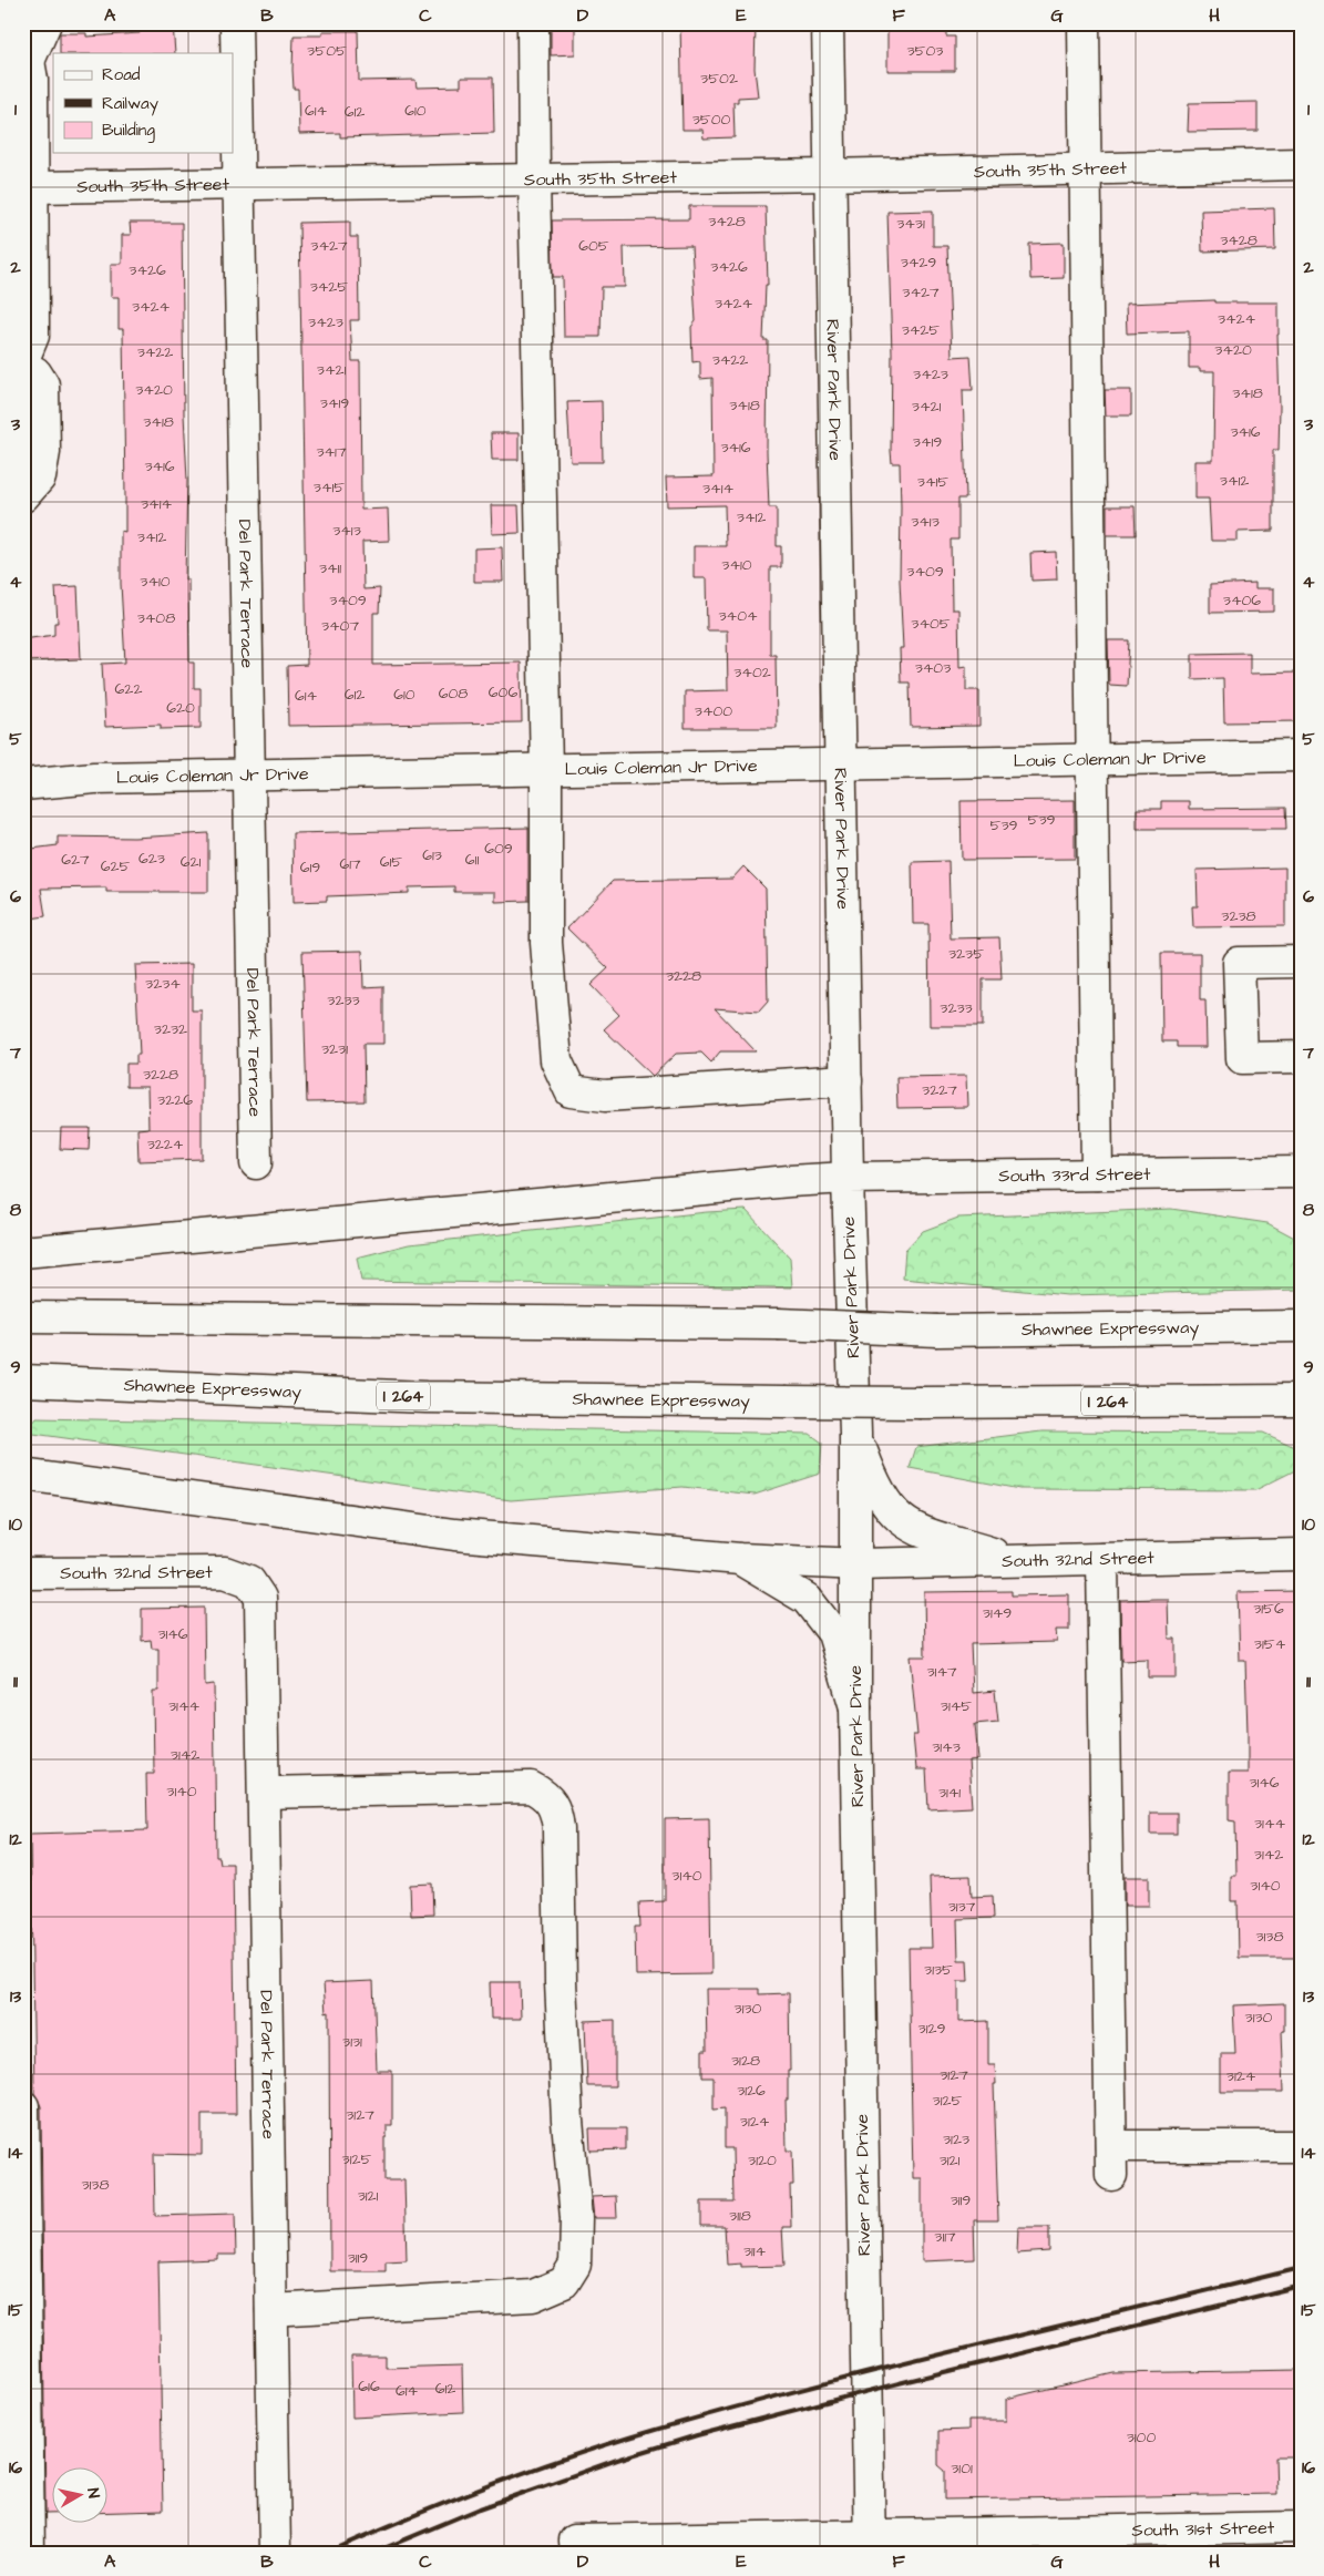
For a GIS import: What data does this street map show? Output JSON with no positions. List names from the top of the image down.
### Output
{
  "streets": {
    "main road": [
      "South 35th Street",
      "River Park Drive",
      "Del Park Terrace",
      "Louis Coleman Jr Drive",
      "South 33rd Street",
      "Shawnee Expressway",
      "I 264",
      "South 32nd Street",
      "South 31st Street"
    ]
  },
  "crossings": [
    ["South 35th Street", "River Park Drive"],
    ["South 35th Street", "Del Park Terrace"],
    ["River Park Drive", "Louis Coleman Jr Drive"],
    ["River Park Drive", "South 33rd Street"],
    ["River Park Drive", "South 32nd Street"],
    ["River Park Drive", "South 31st Street"],
    ["Del Park Terrace", "Louis Coleman Jr Drive"],
    ["Del Park Terrace", "South 32nd Street"]
  ],
  "house_numbers": [
    "3505",
    "3503",
    "3502",
    "614",
    "610",
    "612",
    "3500",
    "3428",
    "3431",
    "3428",
    "3427",
    "605",
    "3429",
    "3426",
    "3426",
    "3425",
    "3427",
    "3424",
    "3424",
    "3424",
    "3423",
    "3425",
    "3420",
    "3422",
    "3422",
    "3421",
    "3423",
    "3420",
    "3418",
    "3419",
    "3418",
    "3421",
    "3418",
    "3416",
    "3419",
    "3416",
    "3417",
    "3416",
    "3412",
    "3415",
    "3415",
    "3414",
    "3414",
    "3412",
    "3413",
    "3413",
    "3412",
    "3410",
    "3411",
    "3409",
    "3410",
    "3409",
    "3406",
    "3404",
    "3408",
    "3405",
    "3407",
    "3403",
    "3402",
    "622",
    "606",
    "608",
    "612",
    "610",
    "614",
    "620",
    "3400",
    "539",
    "539",
    "609",
    "613",
    "623",
    "627",
    "611",
    "621",
    "615",
    "617",
    "625",
    "619",
    "3238",
    "3235",
    "3228",
    "3234",
    "3233",
    "3233",
    "3232",
    "3231",
    "3228",
    "3227",
    "3226",
    "3224",
    "3156",
    "3149",
    "3146",
    "3154",
    "3147",
    "3144",
    "3145",
    "3143",
    "3142",
    "3146",
    "3140",
    "3141",
    "3144",
    "3142",
    "3140",
    "3140",
    "3137",
    "3138",
    "3135",
    "3130",
    "3130",
    "3129",
    "3131",
    "3128",
    "3127",
    "3124",
    "3126",
    "3125",
    "3127",
    "3124",
    "3123",
    "3125",
    "3120",
    "3121",
    "3138",
    "3121",
    "3119",
    "3118",
    "3117",
    "3114",
    "3119",
    "616",
    "612",
    "614",
    "3100",
    "3101"
  ],
  "legend": ["Road", "Railway", "Building"],
  "north": "right",
  "grid": {
    "columns": [
      "A",
      "B",
      "C",
      "D",
      "E",
      "F",
      "G",
      "H"
    ],
    "rows": [
      "1",
      "2",
      "3",
      "4",
      "5",
      "6",
      "7",
      "8",
      "9",
      "10",
      "11",
      "12",
      "13",
      "14",
      "15",
      "16"
    ]
  }
}
